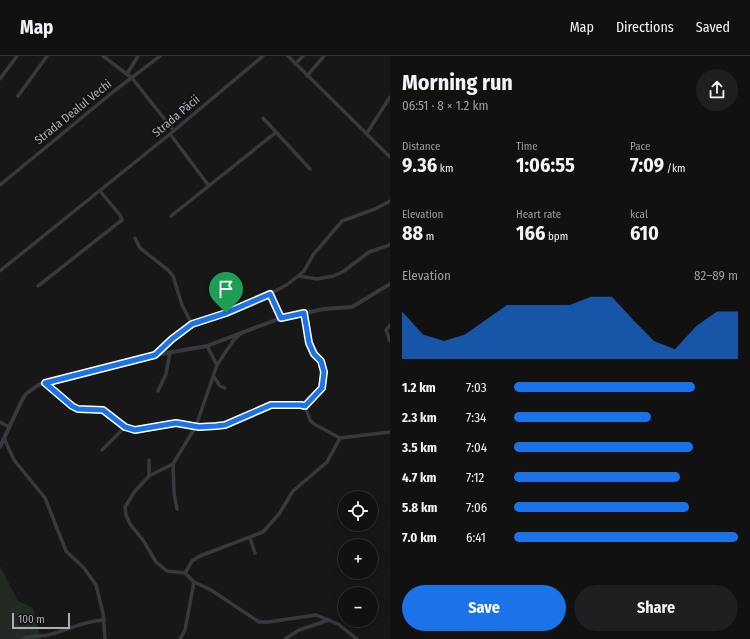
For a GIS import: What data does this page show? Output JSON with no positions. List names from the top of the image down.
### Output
{
  "streets": {
    "street": ["Strada Dealul Vechi", "Strada Păcii"]
  },
  "scale_bar": "100 m",
  "page": {
    "header": "Map",
    "nav": ["Map", "Directions", "Saved"],
    "heading": ["Morning run", "06:51 · 8 × 1.2 km"],
    "stats": [
      ["Distance", "9.36 km"],
      ["Time", "1:06:55"],
      ["Pace", "7:09 /km"],
      ["Elevation", "88 m"],
      ["Heart rate", "166 bpm"],
      ["kcal", "610"]
    ],
    "chart": ["Elevation", "82–89 m"],
    "list": [
      {
        "name": "1.2 km",
        "note": "7:03"
      },
      {
        "name": "2.3 km",
        "note": "7:34"
      },
      {
        "name": "3.5 km",
        "note": "7:04"
      },
      {
        "name": "4.7 km",
        "note": "7:12"
      },
      {
        "name": "5.8 km",
        "note": "7:06"
      },
      {
        "name": "7.0 km",
        "note": "6:41"
      }
    ],
    "map_buttons": ["+", "−"],
    "buttons": ["Save", "Share"],
    "scale": "100 m"
  }
}
